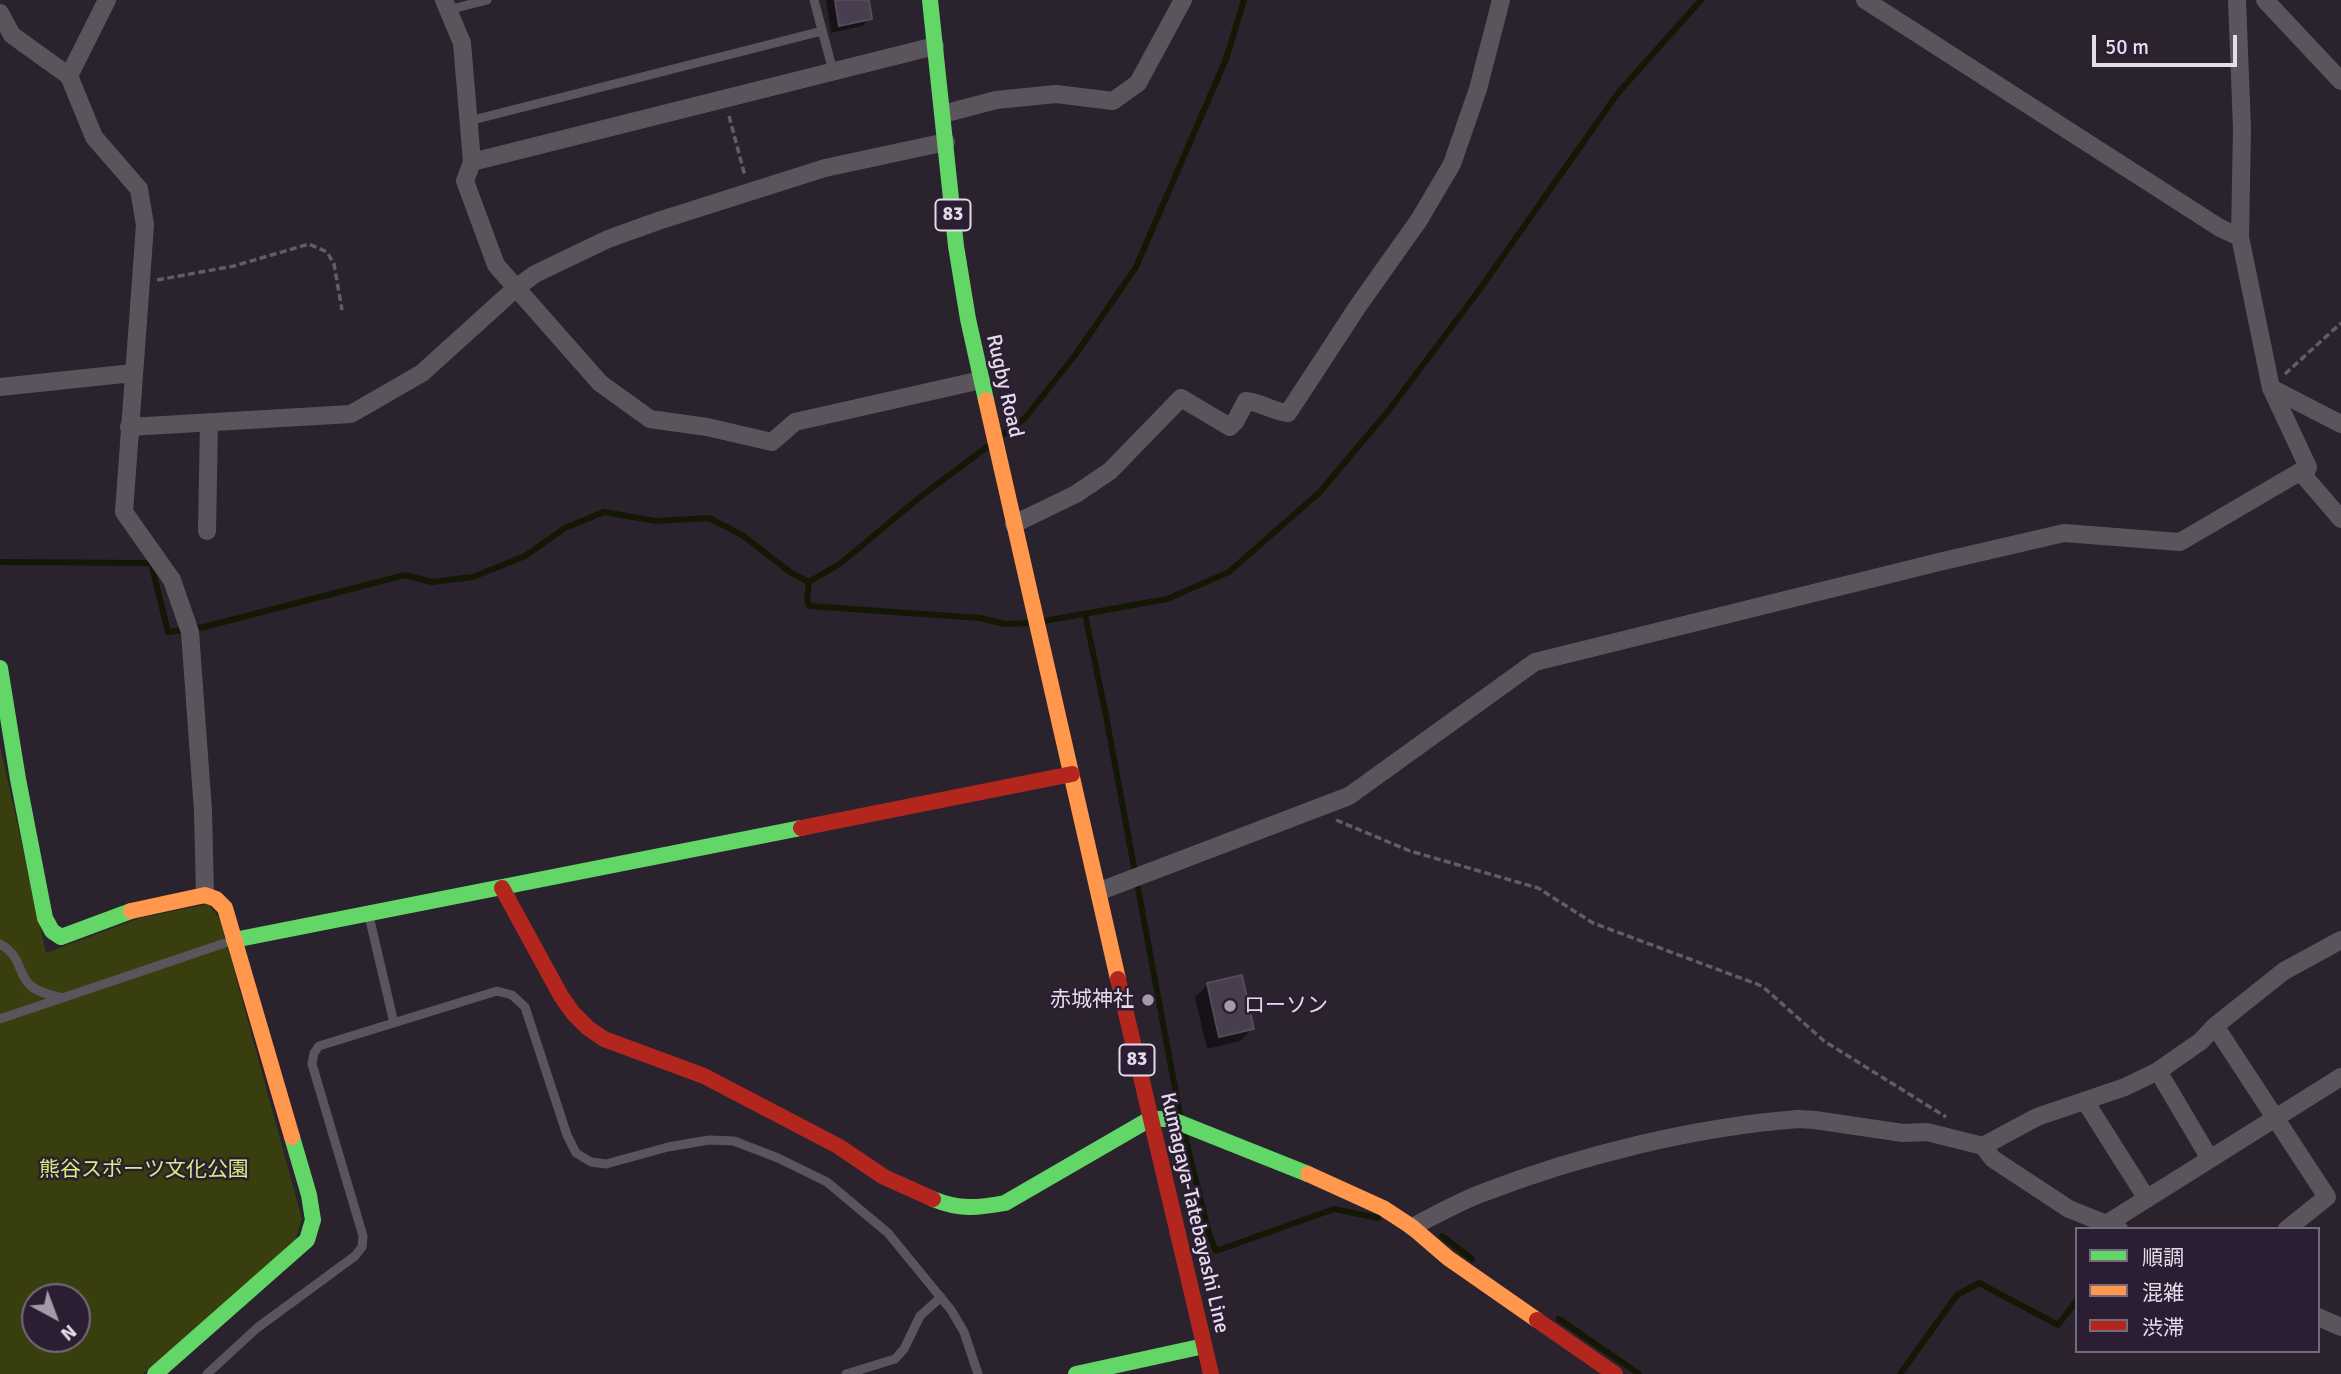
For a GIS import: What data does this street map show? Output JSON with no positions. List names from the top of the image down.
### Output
{
  "streets": {
    "street": ["83", "Rugby Road", "Kumagaya-Tatebayashi Line"]
  },
  "crossings": [
    ["Rugby Road", "Kumagaya-Tatebayashi Line"]
  ],
  "parks": ["熊谷スポーツ文化公園"],
  "places": ["赤城神社", "ローソン"],
  "legend": ["順調", "混雑", "渋滞"],
  "scale_bar": "50 m",
  "north": "bottom right"
}
